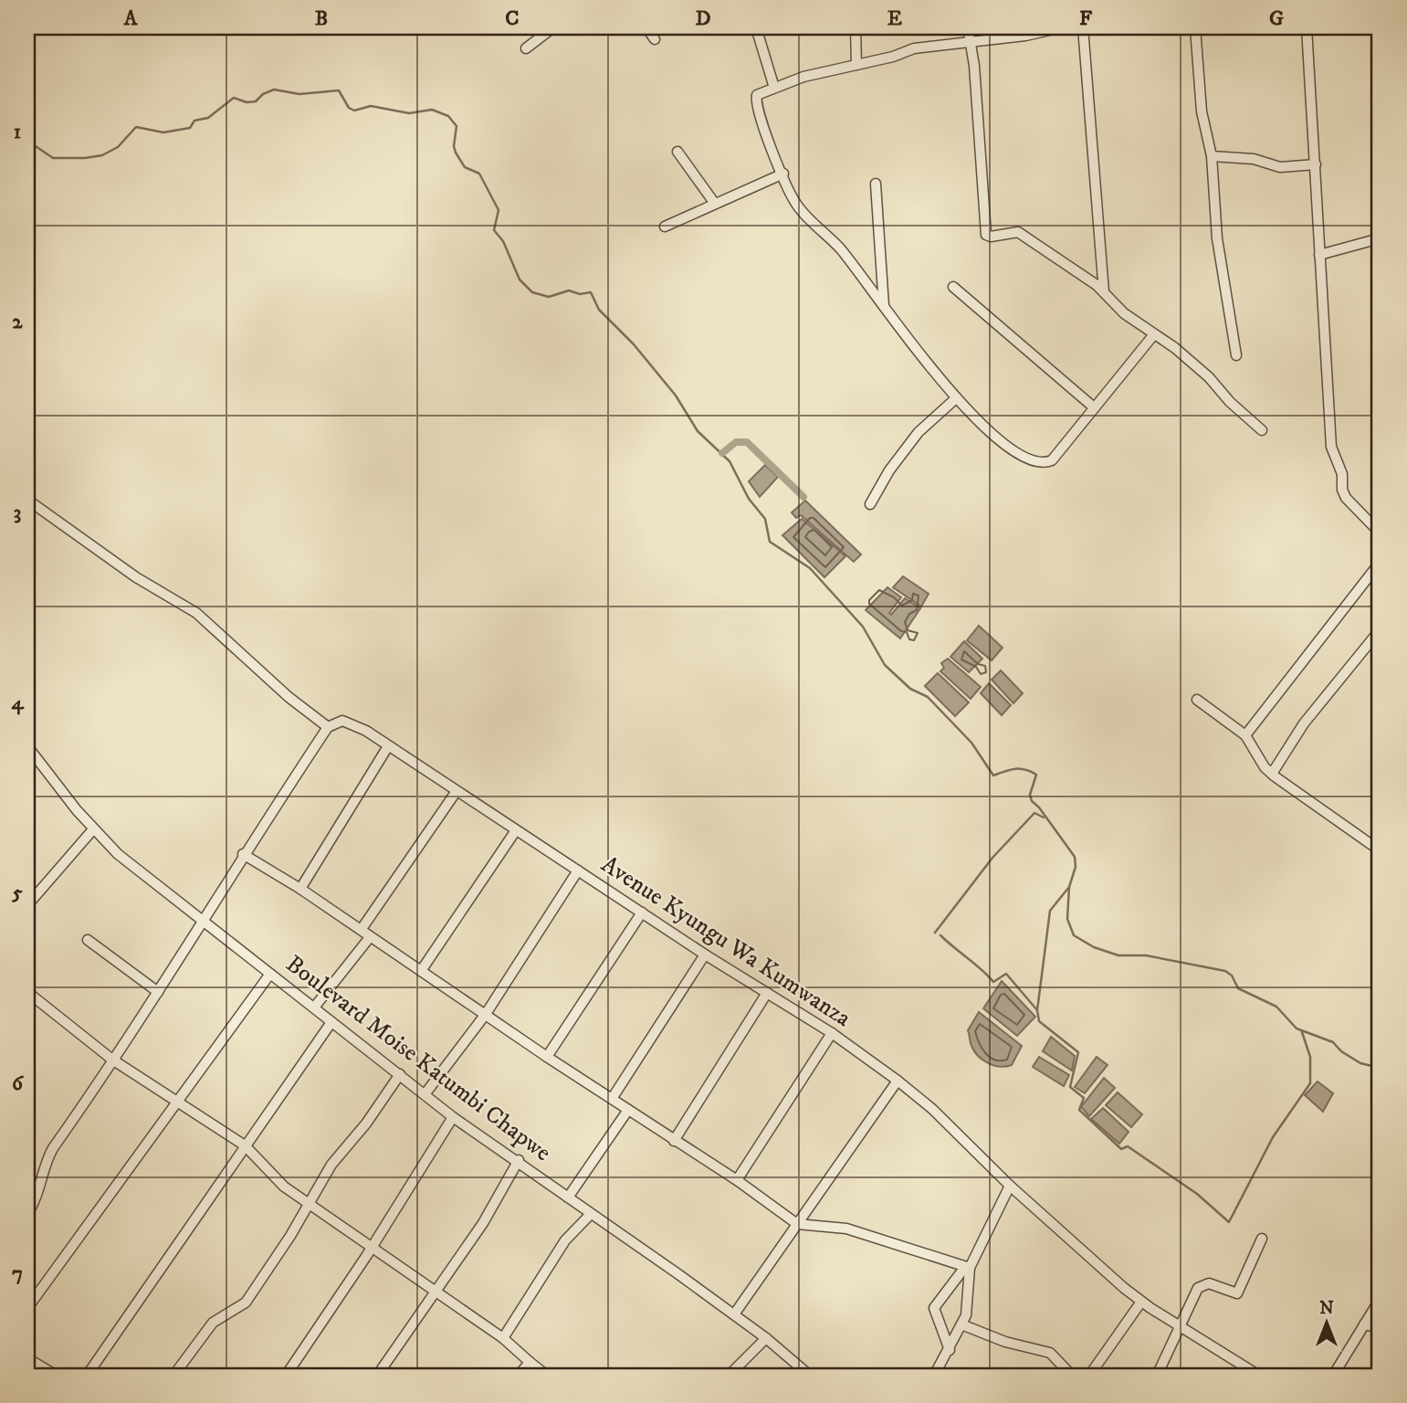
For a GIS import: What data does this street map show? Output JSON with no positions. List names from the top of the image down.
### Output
{
  "streets": {
    "street": ["Avenue Kyungu Wa Kumwanza", "Boulevard Moise Katumbi Chapwe"]
  },
  "north": "top",
  "grid": {
    "columns": [
      "A",
      "B",
      "C",
      "D",
      "E",
      "F",
      "G"
    ],
    "rows": [
      "1",
      "2",
      "3",
      "4",
      "5",
      "6",
      "7"
    ]
  }
}
